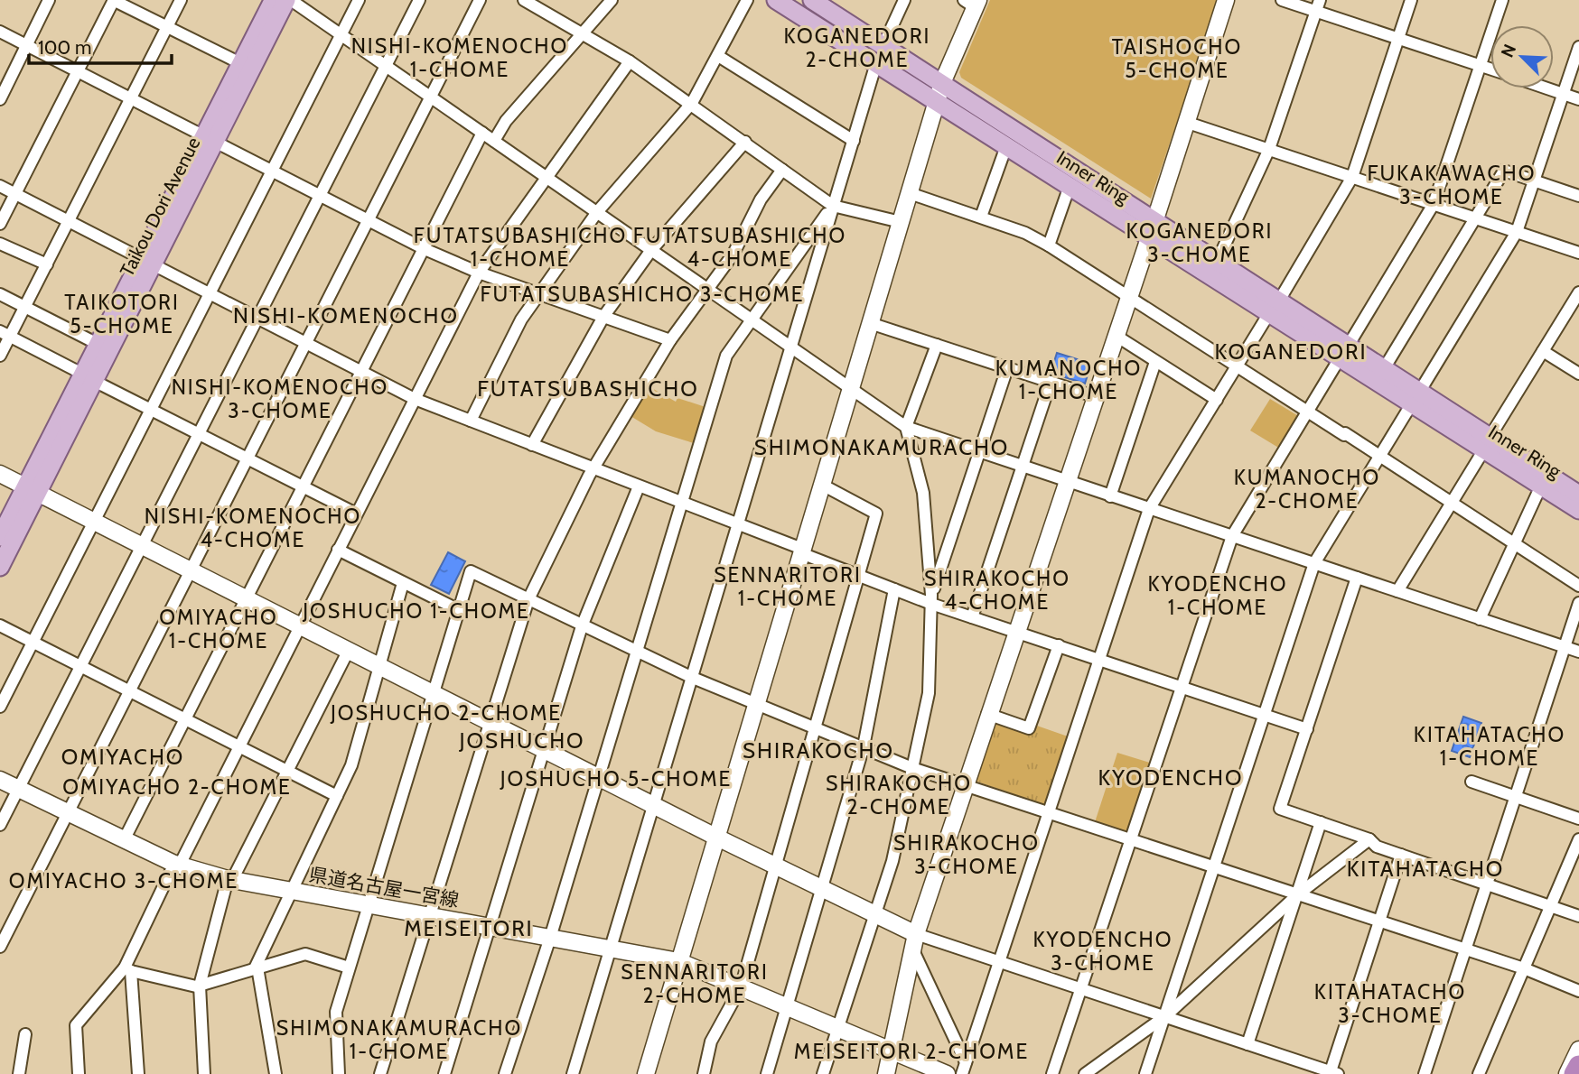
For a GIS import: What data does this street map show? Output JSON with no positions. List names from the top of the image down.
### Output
{
  "streets": {
    "main road": ["Inner Ring", "Taikou Dori Avenue"],
    "street": ["県道名古屋一宮線"]
  },
  "districts": [
    "KOGANEDORI 2-CHOME",
    "NISHI-KOMENOCHO 1-CHOME",
    "TAISHOCHO 5-CHOME",
    "FUKAKAWACHO 3-CHOME",
    "KOGANEDORI 3-CHOME",
    "FUTATSUBASHICHO 1-CHOME",
    "FUTATSUBASHICHO 4-CHOME",
    "FUTATSUBASHICHO 3-CHOME",
    "TAIKOTORI 5-CHOME",
    "NISHI-KOMENOCHO",
    "KOGANEDORI",
    "KUMANOCHO 1-CHOME",
    "NISHI-KOMENOCHO 3-CHOME",
    "FUTATSUBASHICHO",
    "SHIMONAKAMURACHO",
    "KUMANOCHO 2-CHOME",
    "NISHI-KOMENOCHO 4-CHOME",
    "SENNARITORI 1-CHOME",
    "SHIRAKOCHO 4-CHOME",
    "KYODENCHO 1-CHOME",
    "JOSHUCHO 1-CHOME",
    "OMIYACHO 1-CHOME",
    "JOSHUCHO 2-CHOME",
    "KITAHATACHO 1-CHOME",
    "JOSHUCHO",
    "SHIRAKOCHO",
    "OMIYACHO",
    "KYODENCHO",
    "JOSHUCHO 5-CHOME",
    "SHIRAKOCHO 2-CHOME",
    "OMIYACHO 2-CHOME",
    "SHIRAKOCHO 3-CHOME",
    "KITAHATACHO",
    "OMIYACHO 3-CHOME",
    "MEISEITORI",
    "KYODENCHO 3-CHOME",
    "SENNARITORI 2-CHOME",
    "KITAHATACHO 3-CHOME",
    "SHIMONAKAMURACHO 1-CHOME",
    "MEISEITORI 2-CHOME"
  ],
  "scale_bar": "100 m",
  "north": "top left"
}
